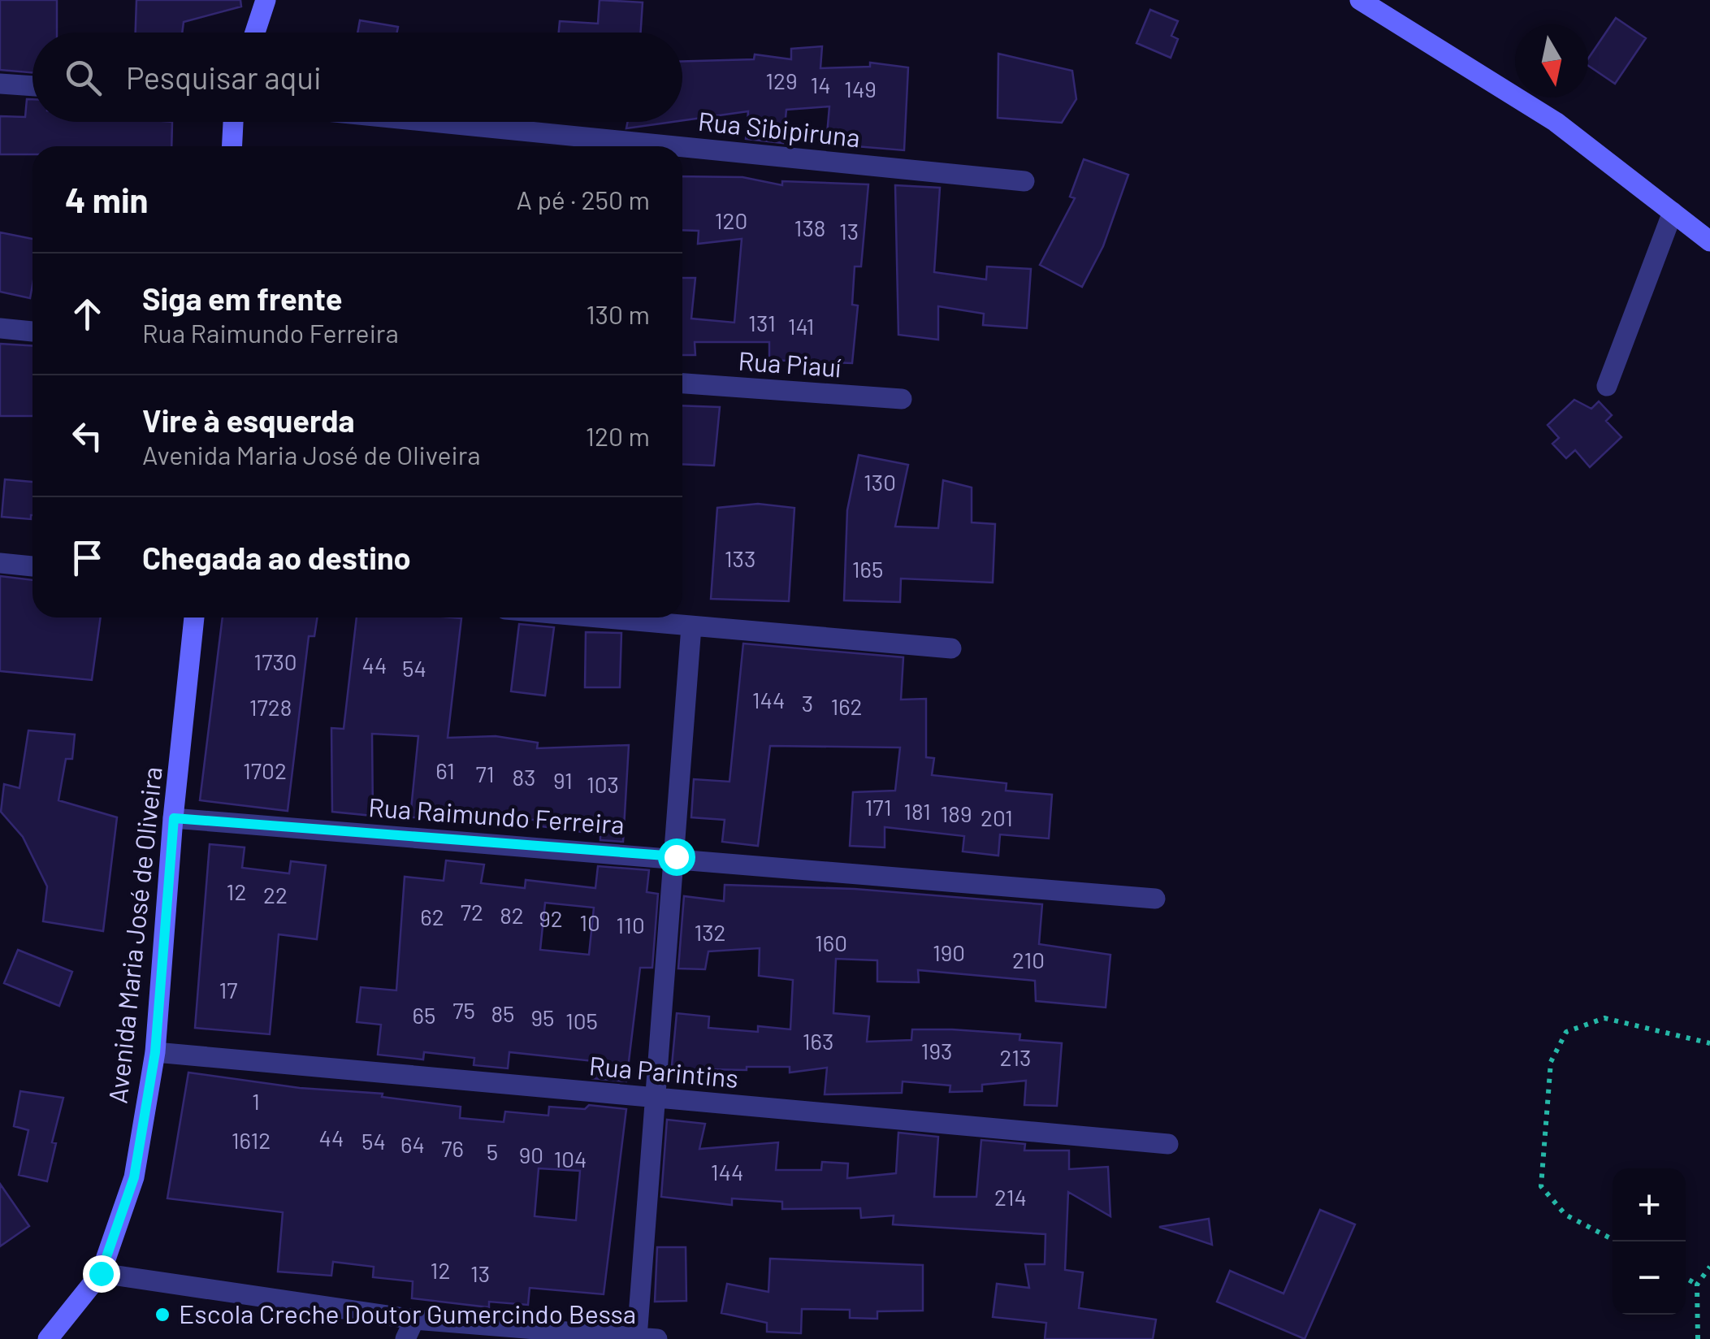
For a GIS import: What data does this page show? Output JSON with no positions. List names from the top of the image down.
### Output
{
  "streets": {
    "street": [
      "Rua Sibipiruna",
      "Rua Piauí",
      "Rua Raimundo Ferreira",
      "Avenida Maria José de Oliveira",
      "Rua Parintins"
    ]
  },
  "crossings": [
    ["Rua Raimundo Ferreira", "Avenida Maria José de Oliveira"],
    ["Avenida Maria José de Oliveira", "Rua Parintins"]
  ],
  "places": ["Escola Creche Doutor Gumercindo Bessa"],
  "house_numbers": [
    "129",
    "14",
    "149",
    "120",
    "138",
    "13",
    "131",
    "141",
    "130",
    "133",
    "165",
    "1730",
    "44",
    "54",
    "144",
    "3",
    "162",
    "1728",
    "1702",
    "61",
    "71",
    "83",
    "91",
    "103",
    "171",
    "181",
    "189",
    "201",
    "12",
    "22",
    "72",
    "82",
    "62",
    "92",
    "10",
    "110",
    "132",
    "160",
    "190",
    "210",
    "17",
    "75",
    "85",
    "65",
    "95",
    "105",
    "163",
    "193",
    "213",
    "1",
    "44",
    "1612",
    "54",
    "64",
    "76",
    "5",
    "90",
    "104",
    "144",
    "214",
    "12",
    "13"
  ],
  "north": "bottom",
  "page": {
    "search": "Pesquisar aqui",
    "heading": ["4 min", "A pé · 250 m"],
    "list": [
      ["Siga em frente", "Rua Raimundo Ferreira", "130 m"],
      ["Vire à esquerda", "Avenida Maria José de Oliveira", "120 m"],
      "Chegada ao destino"
    ],
    "map_buttons": ["+", "−"]
  }
}
